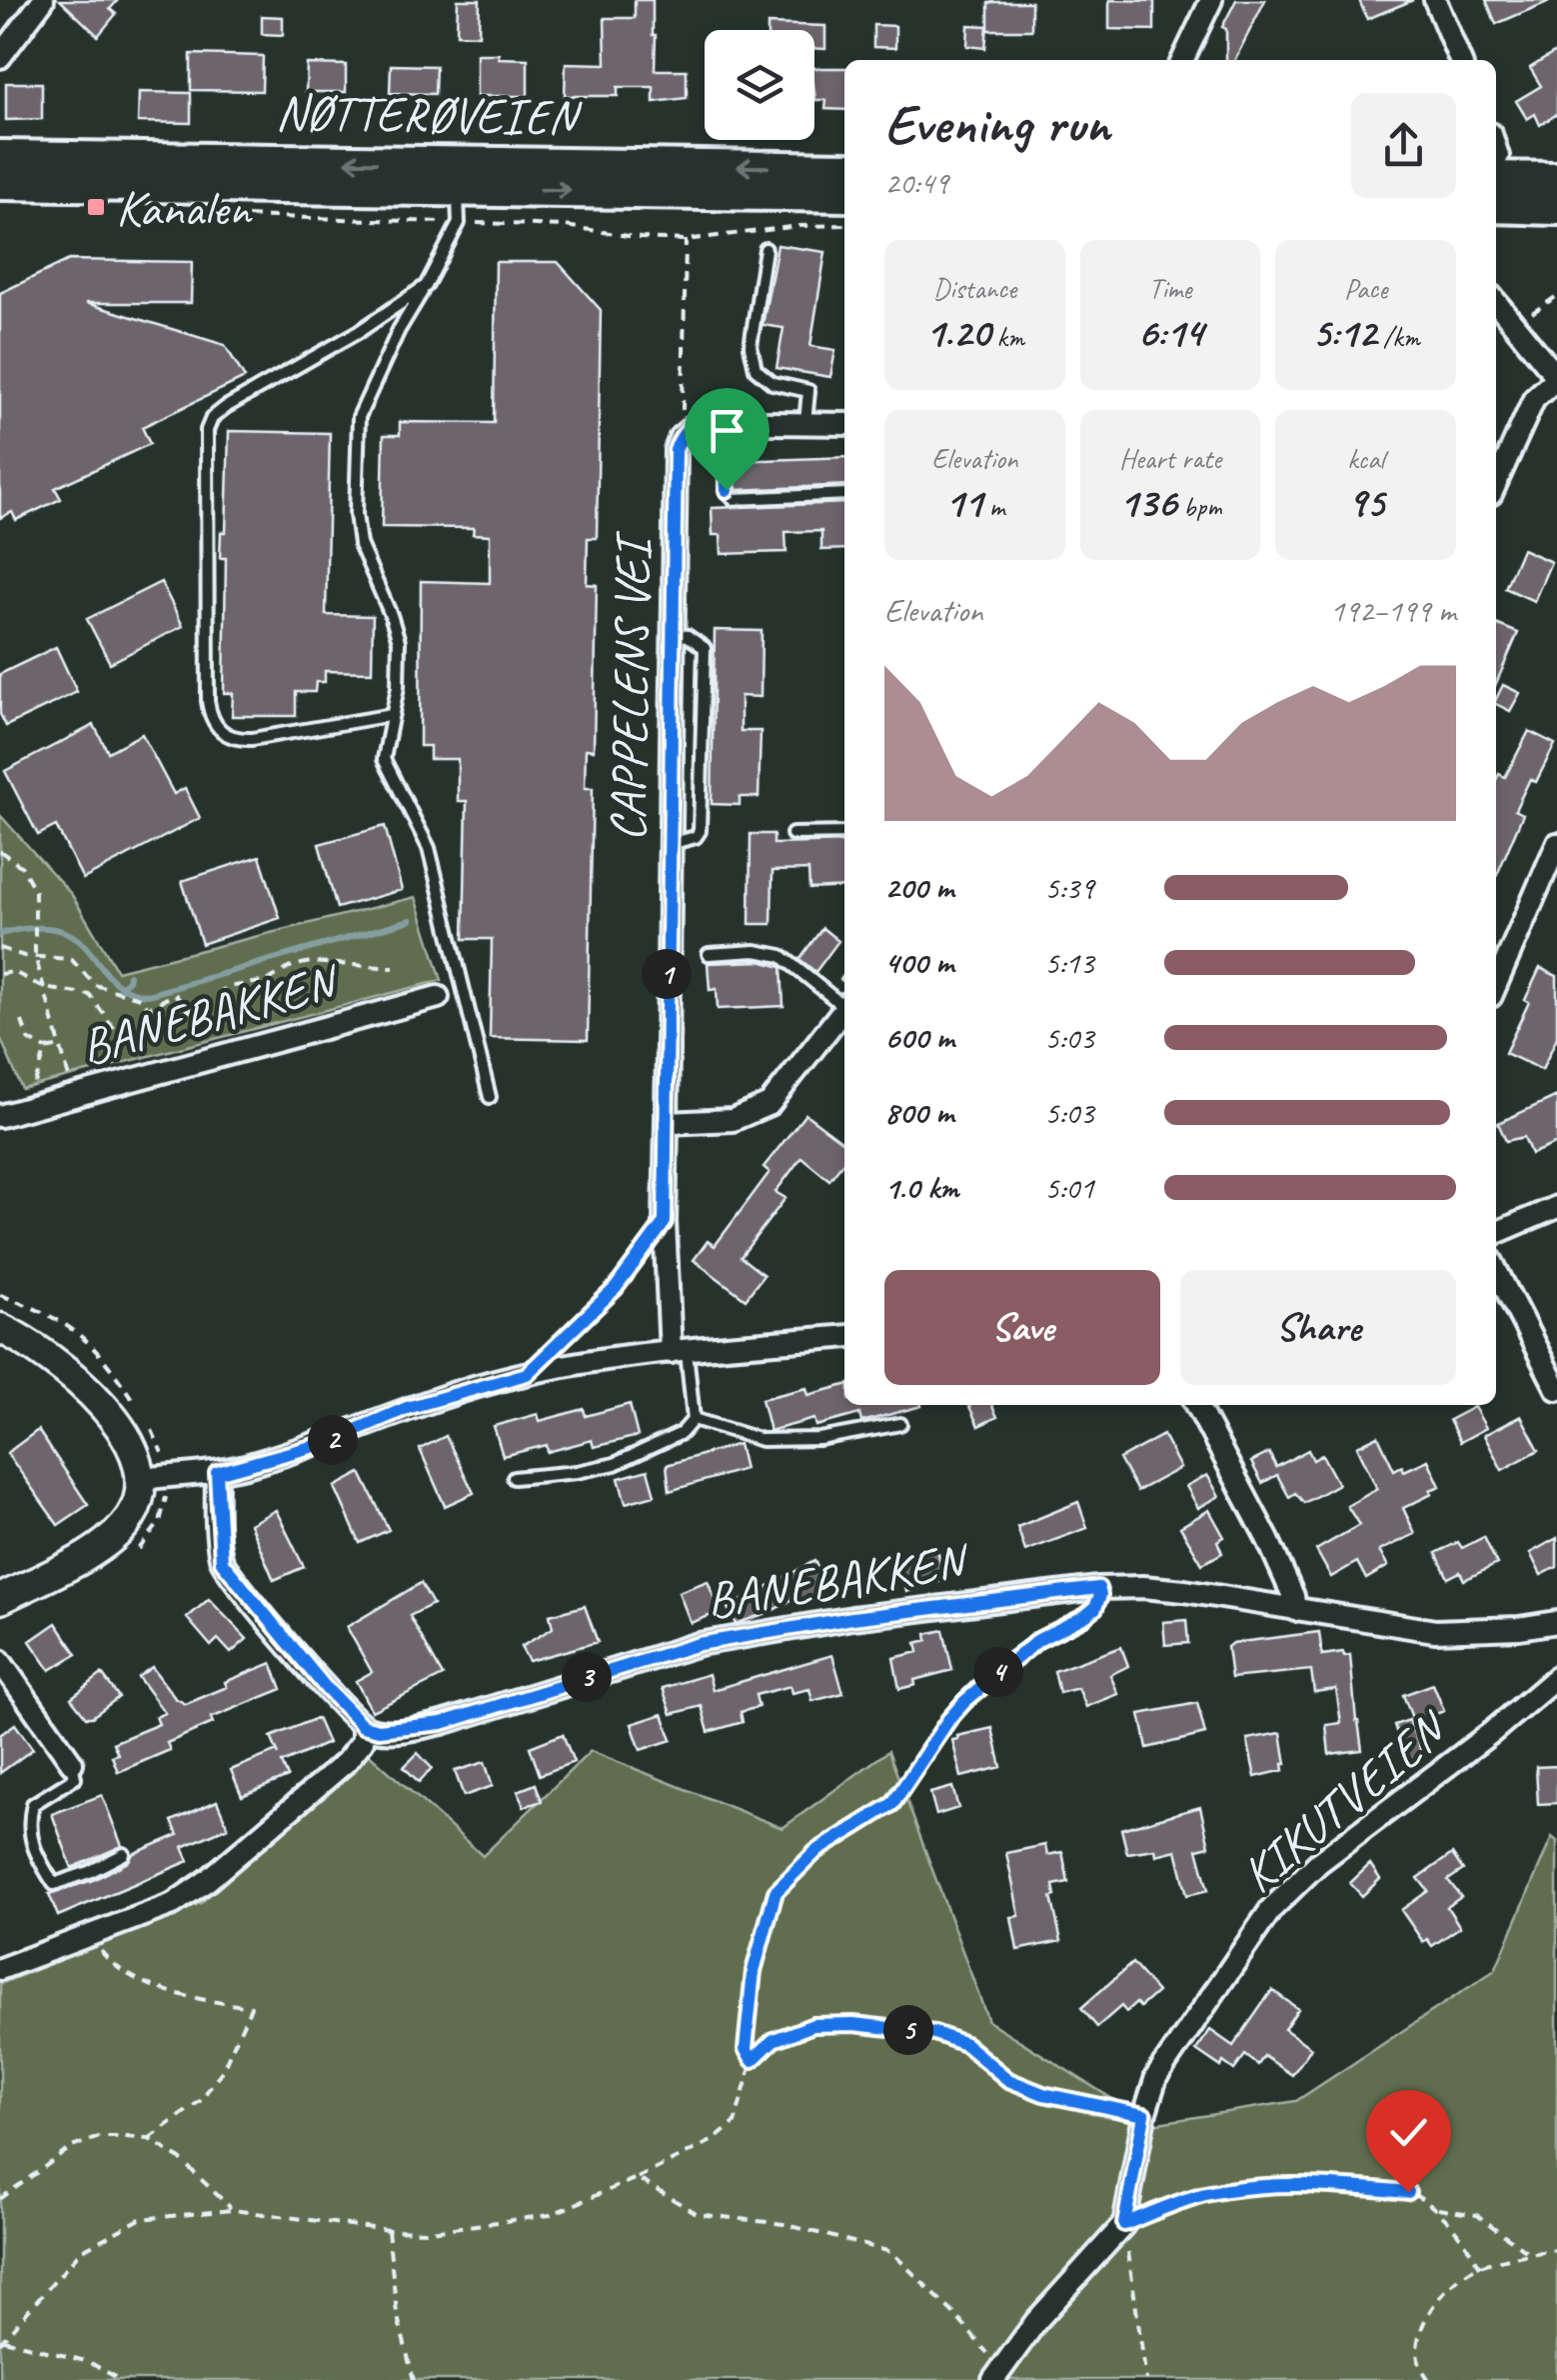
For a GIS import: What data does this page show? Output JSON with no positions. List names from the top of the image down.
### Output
{
  "streets": {
    "main road": ["NØTTERØVEIEN"],
    "street": ["CAPPELENS VEI", "BANEBAKKEN", "KIKUTVEIEN"]
  },
  "places": {
    "transit": ["Kanalen"]
  },
  "page": {
    "heading": ["Evening run", "20:49"],
    "stats": [
      ["Distance", "1.20 km"],
      ["Time", "6:14"],
      ["Pace", "5:12 /km"],
      ["Elevation", "11 m"],
      ["Heart rate", "136 bpm"],
      ["kcal", "95"]
    ],
    "chart": ["Elevation", "192–199 m"],
    "list": [
      {
        "name": "200 m",
        "note": "5:39"
      },
      {
        "name": "400 m",
        "note": "5:13"
      },
      {
        "name": "600 m",
        "note": "5:03"
      },
      {
        "name": "800 m",
        "note": "5:03"
      },
      {
        "name": "1.0 km",
        "note": "5:01"
      }
    ],
    "pins": [
      "1",
      "2",
      "4",
      "3",
      "5"
    ],
    "buttons": ["Save", "Share"]
  }
}
